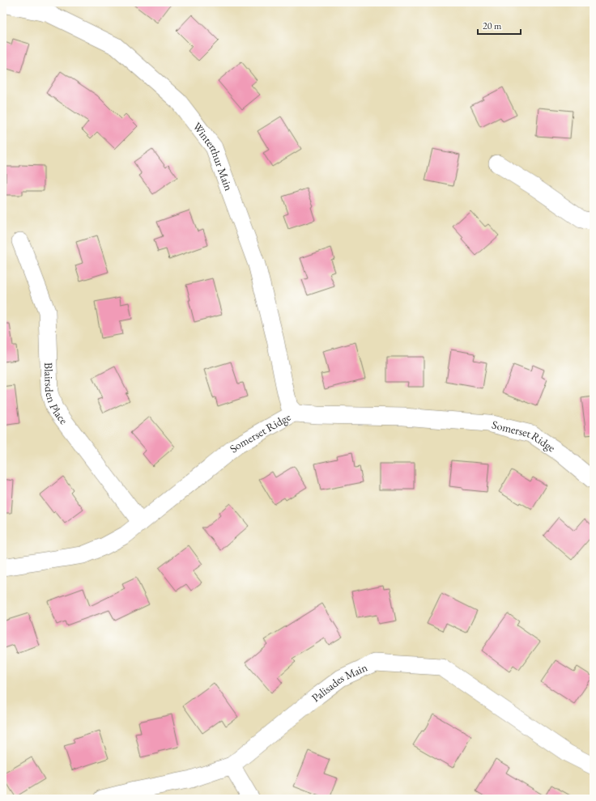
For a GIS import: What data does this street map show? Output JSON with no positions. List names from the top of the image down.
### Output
{
  "streets": {
    "street": [
      "Winterthur Main",
      "Blairsden Place",
      "Somerset Ridge",
      "Palisades Main"
    ]
  },
  "crossings": [
    ["Winterthur Main", "Somerset Ridge"],
    ["Blairsden Place", "Somerset Ridge"]
  ],
  "scale_bar": "20 m"
}
